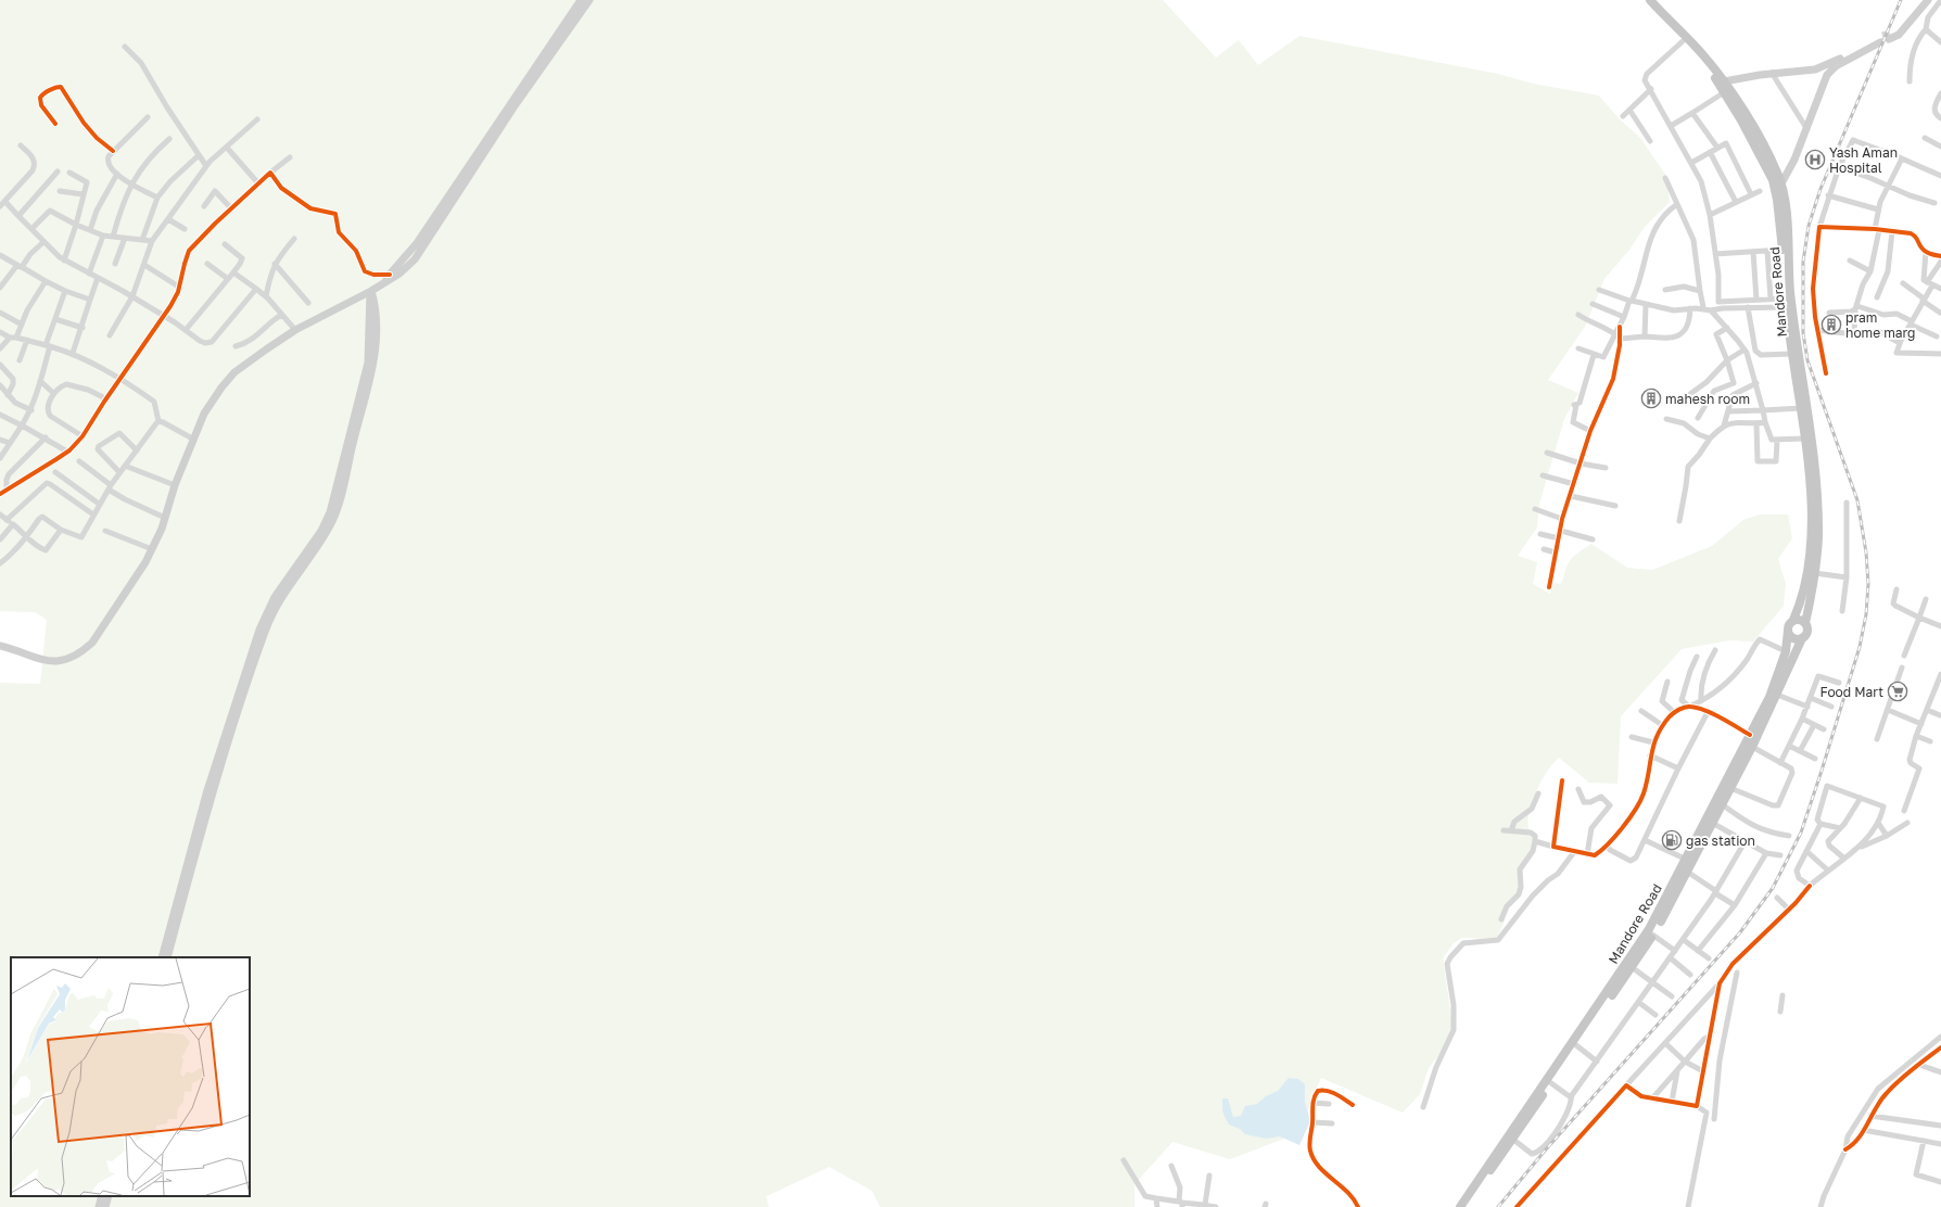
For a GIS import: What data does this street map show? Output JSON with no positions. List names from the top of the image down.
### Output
{
  "streets": {
    "highway": ["Mandore Road"]
  },
  "places": {
    "hospital": ["Yash Aman Hospital"],
    "building": ["pram home marg", "mahesh room"],
    "supermarket": ["Food Mart"],
    "fuel station": ["gas station"]
  }
}
